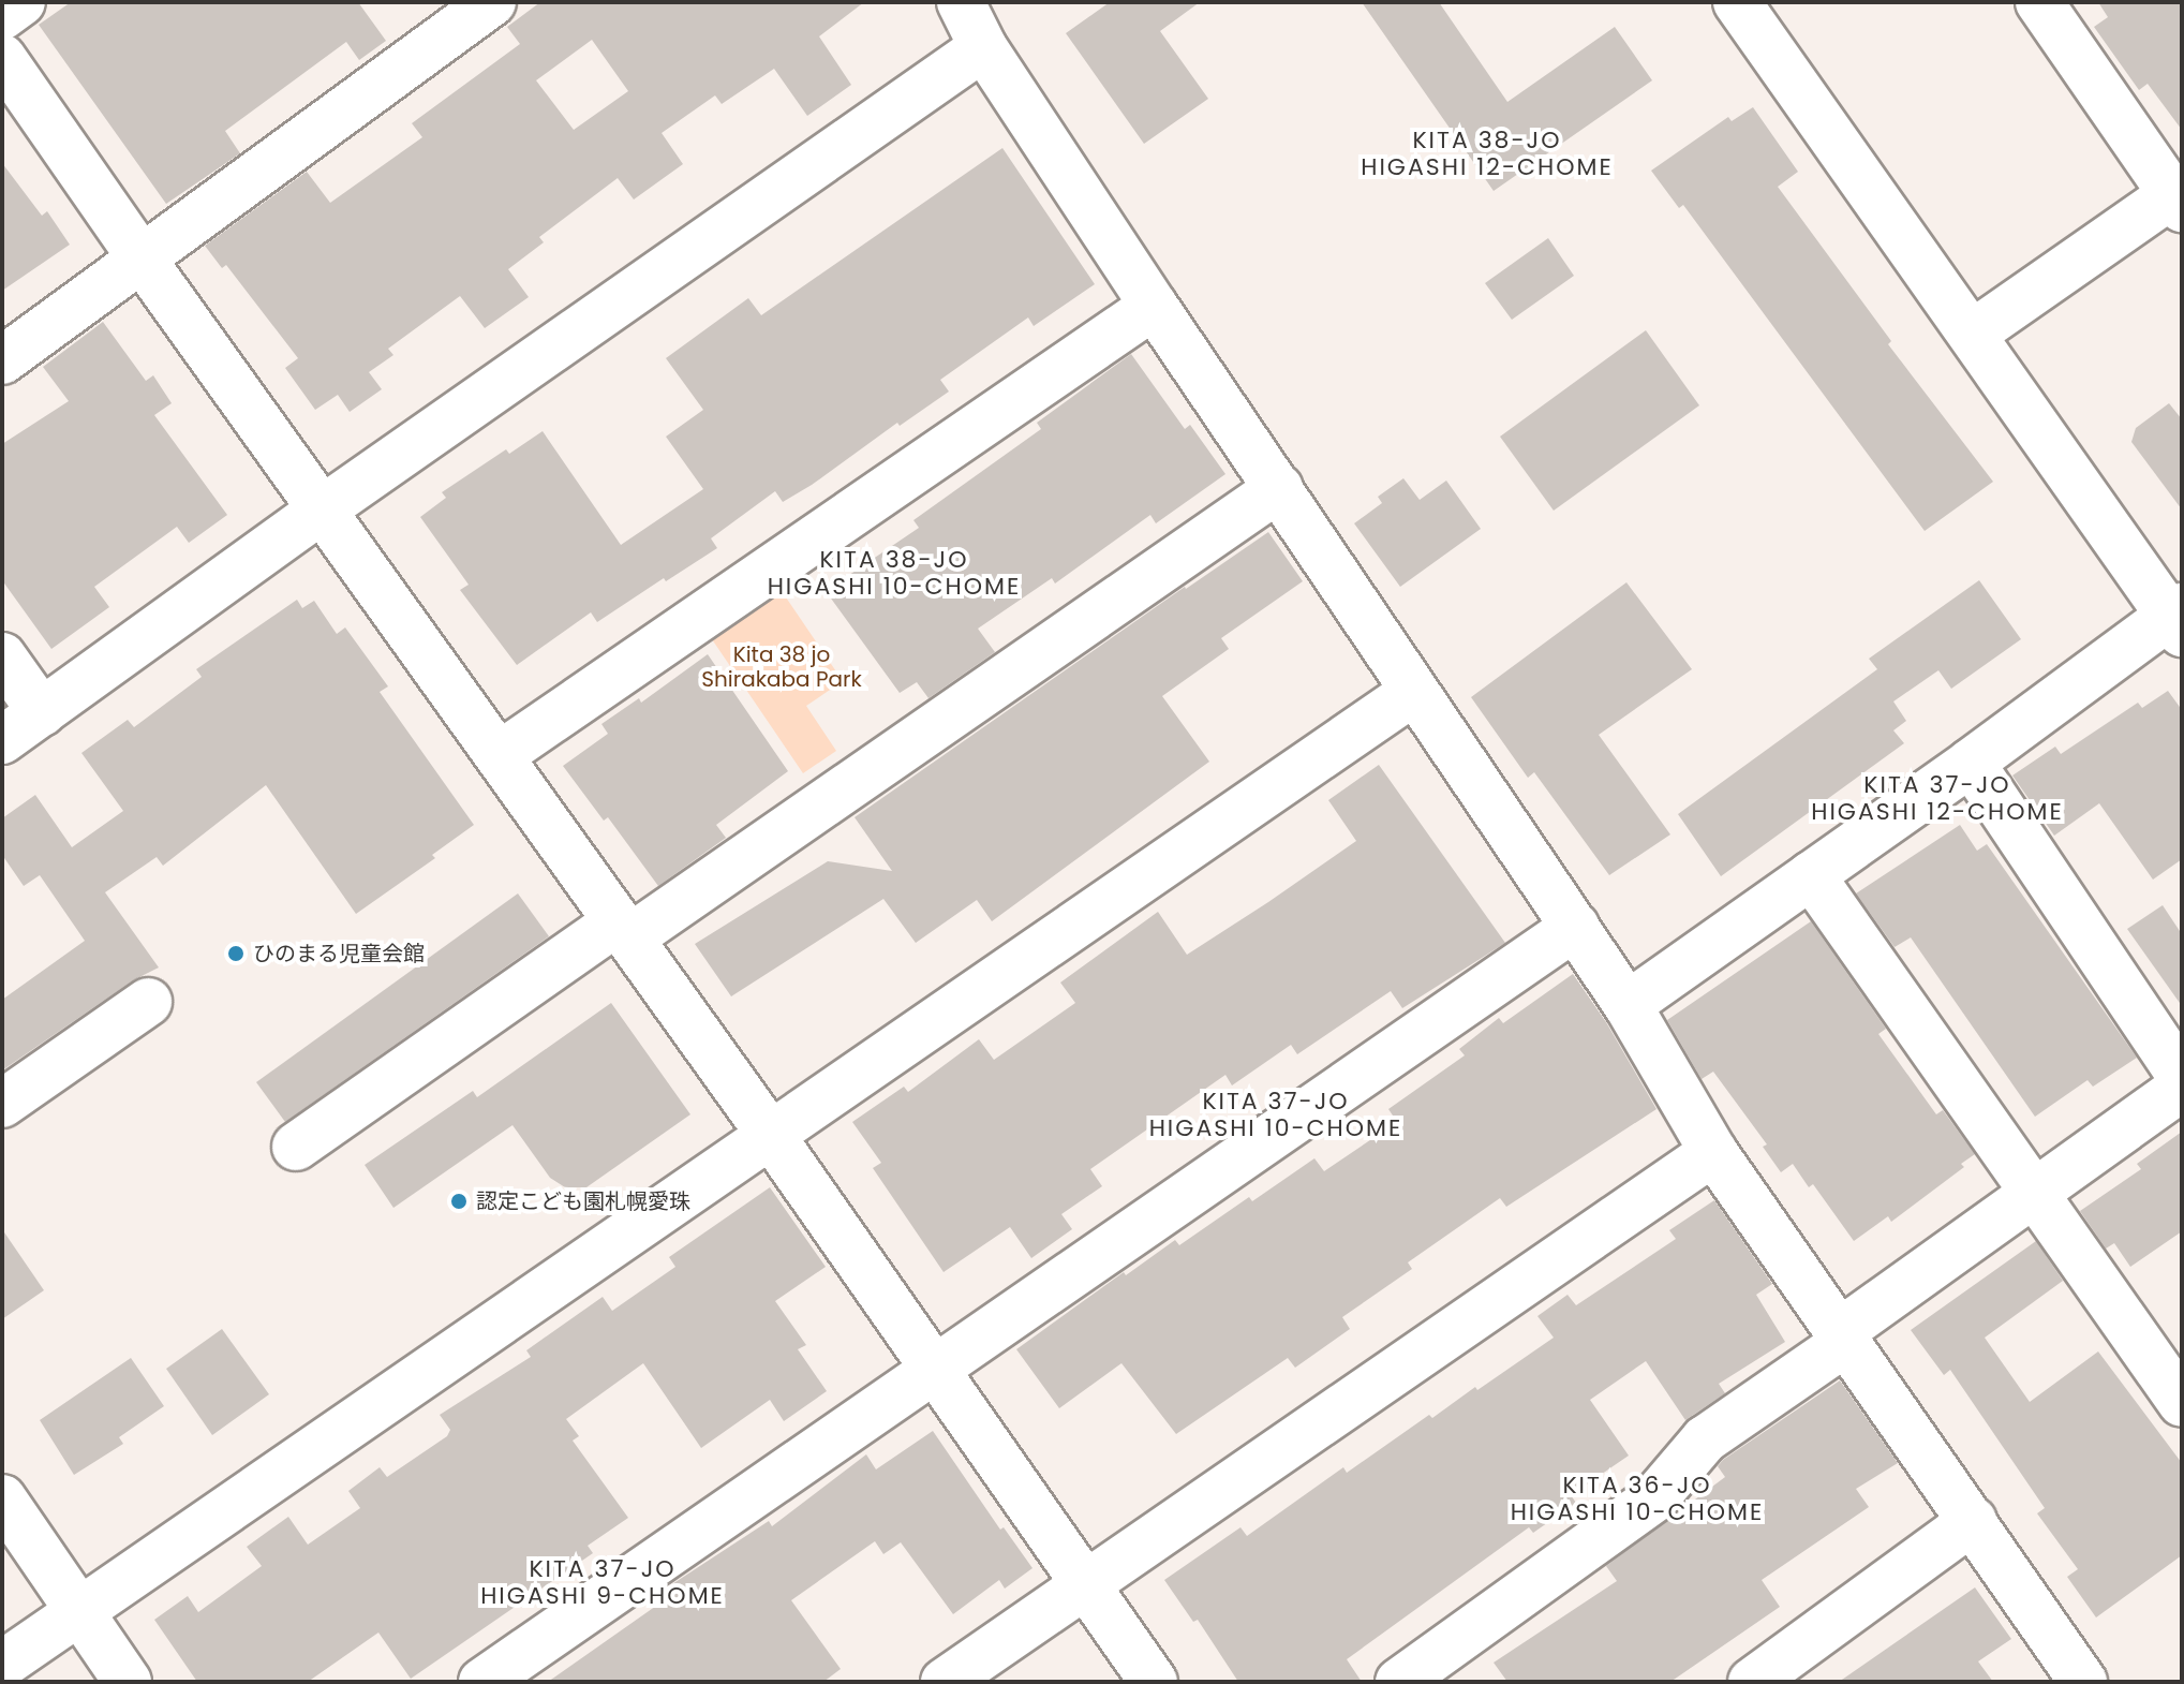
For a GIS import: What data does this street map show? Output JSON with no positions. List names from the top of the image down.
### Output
{
  "districts": [
    "KITA 38-JO HIGASHI 12-CHOME",
    "KITA 38-JO HIGASHI 10-CHOME",
    "KITA 37-JO HIGASHI 12-CHOME",
    "KITA 37-JO HIGASHI 10-CHOME",
    "KITA 36-JO HIGASHI 10-CHOME",
    "KITA 37-JO HIGASHI 9-CHOME"
  ],
  "parks": ["Kita 38 jo Shirakaba Park"],
  "places": ["ひのまる児童会館", "認定こども園札幌愛珠"]
}
